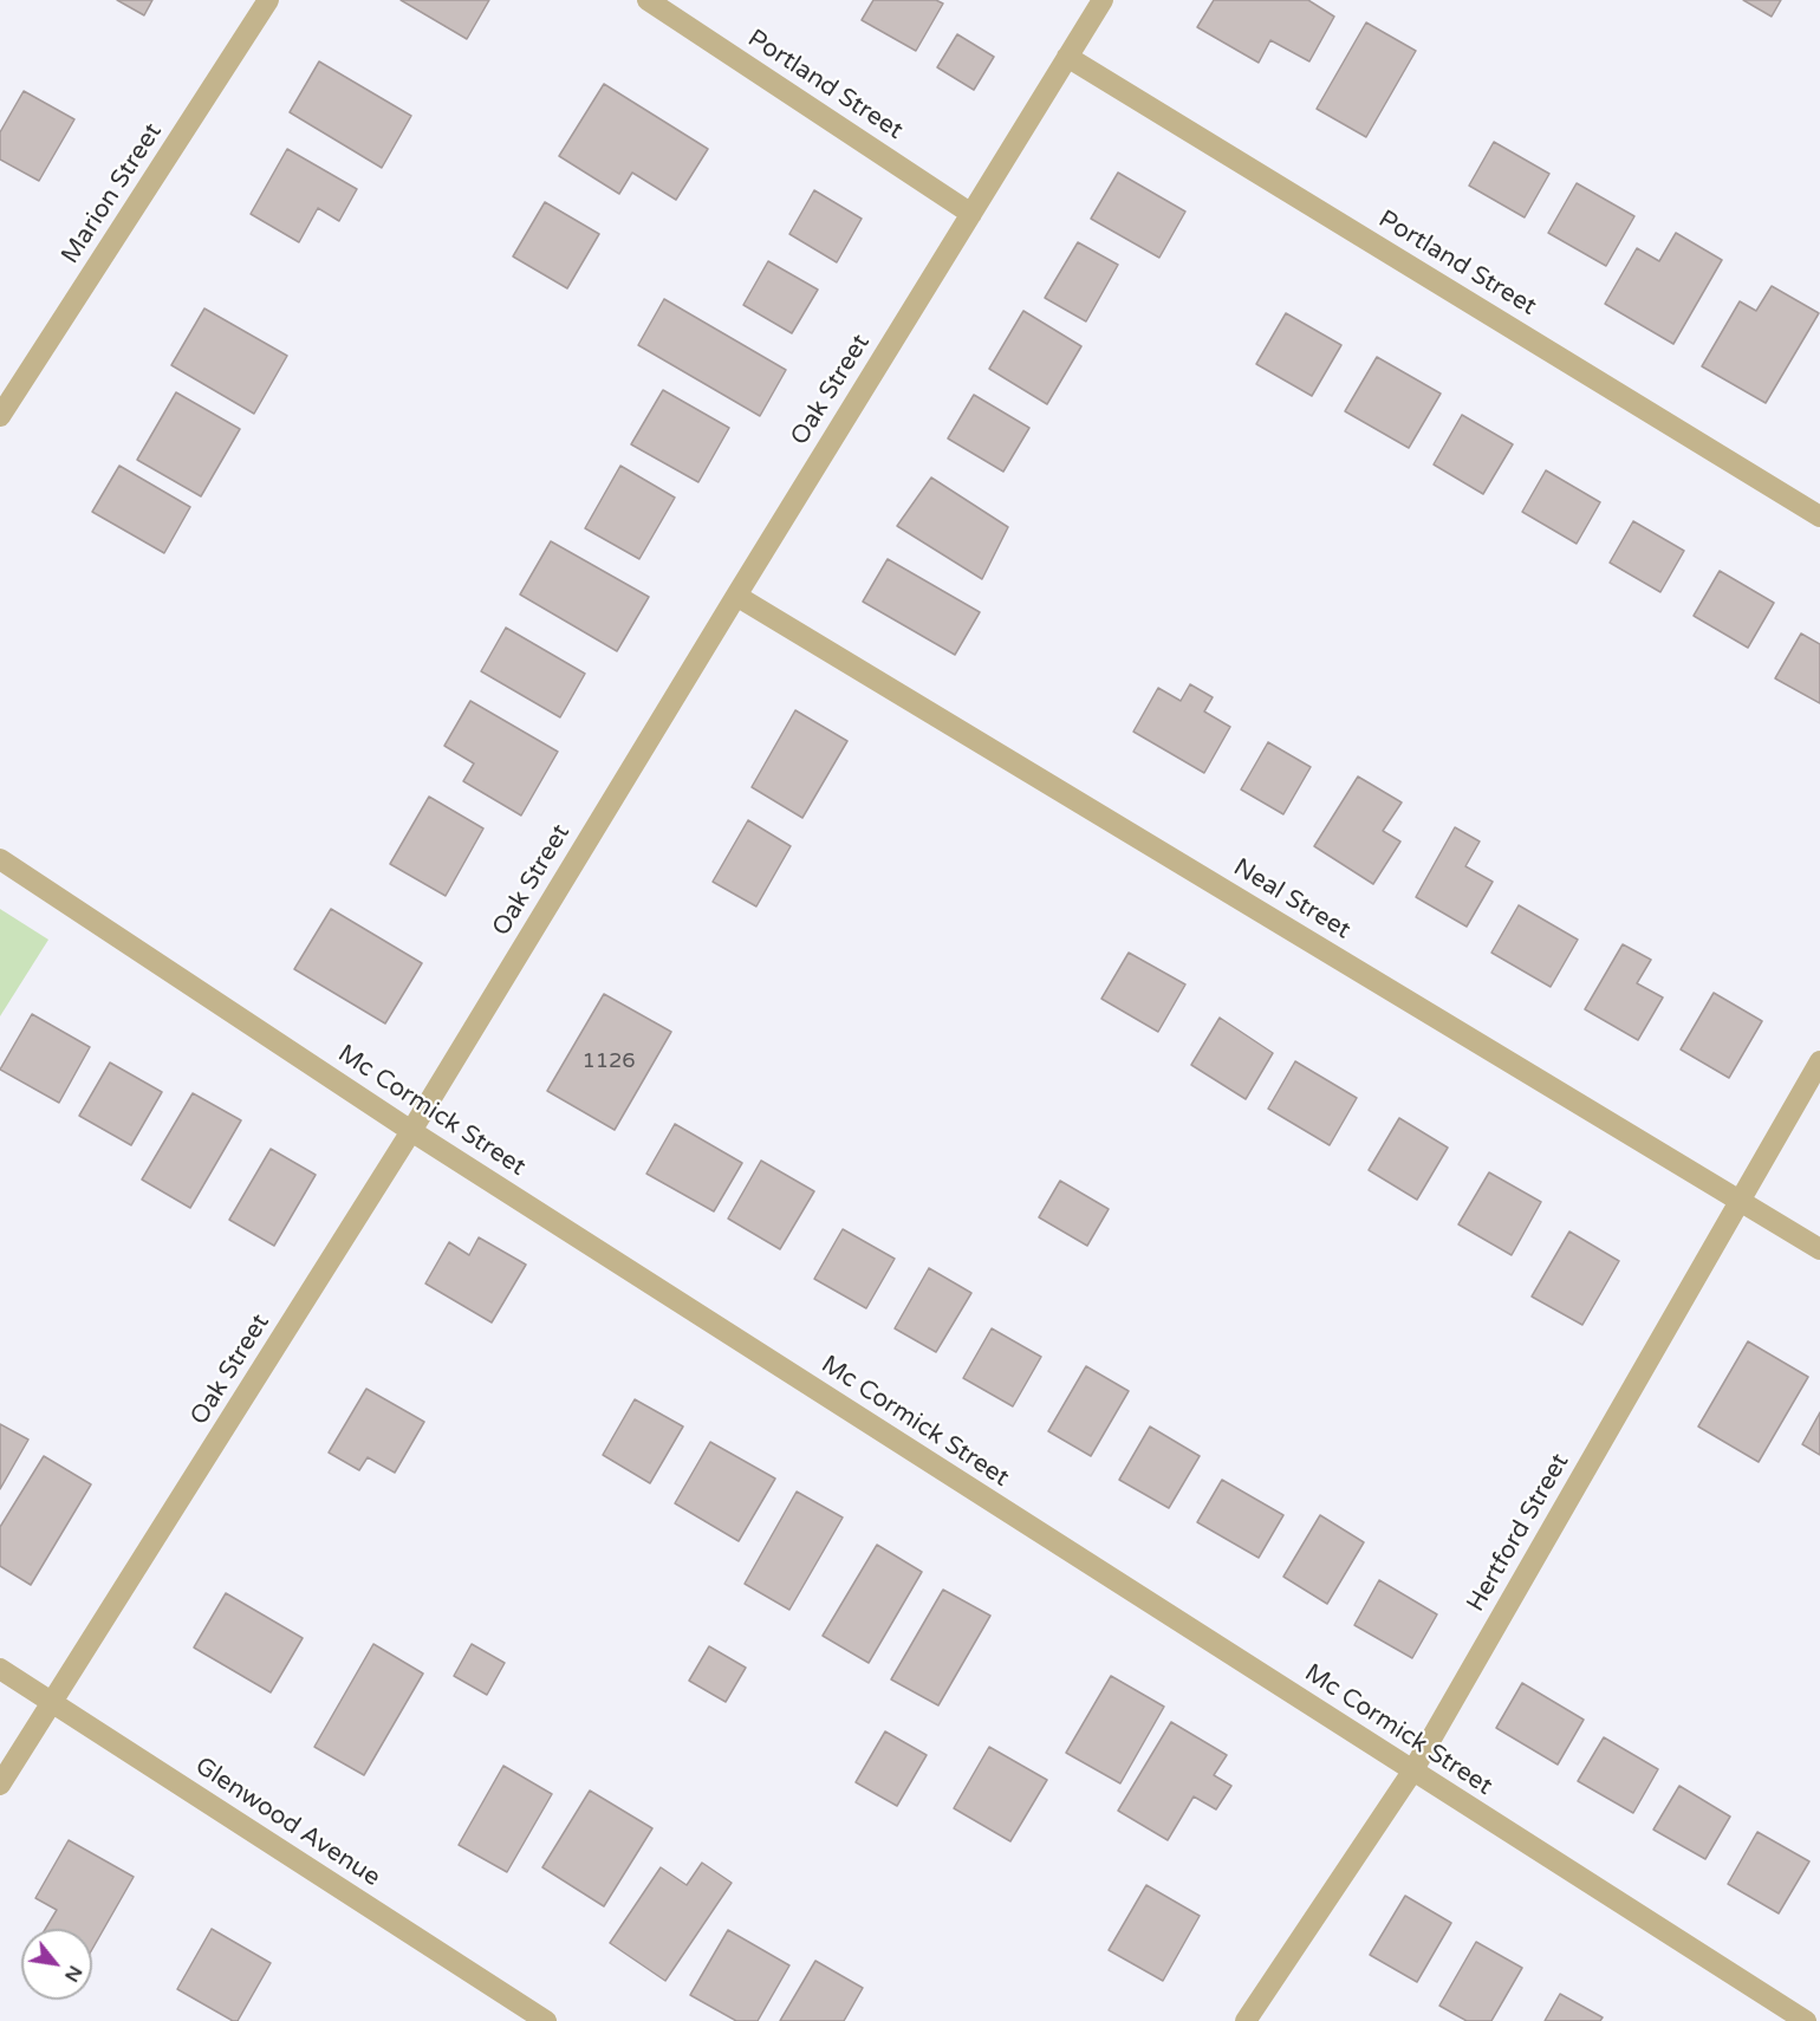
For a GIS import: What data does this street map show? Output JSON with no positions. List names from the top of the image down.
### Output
{
  "streets": {
    "street": [
      "Portland Street",
      "Marion Street",
      "Oak Street",
      "Neal Street",
      "Mc Cormick Street",
      "Hertford Street",
      "Glenwood Avenue"
    ]
  },
  "crossings": [
    ["Portland Street", "Oak Street"],
    ["Oak Street", "Neal Street"],
    ["Oak Street", "Mc Cormick Street"],
    ["Oak Street", "Glenwood Avenue"],
    ["Neal Street", "Hertford Street"],
    ["Mc Cormick Street", "Hertford Street"]
  ],
  "house_numbers": ["1126"],
  "north": "bottom right"
}
